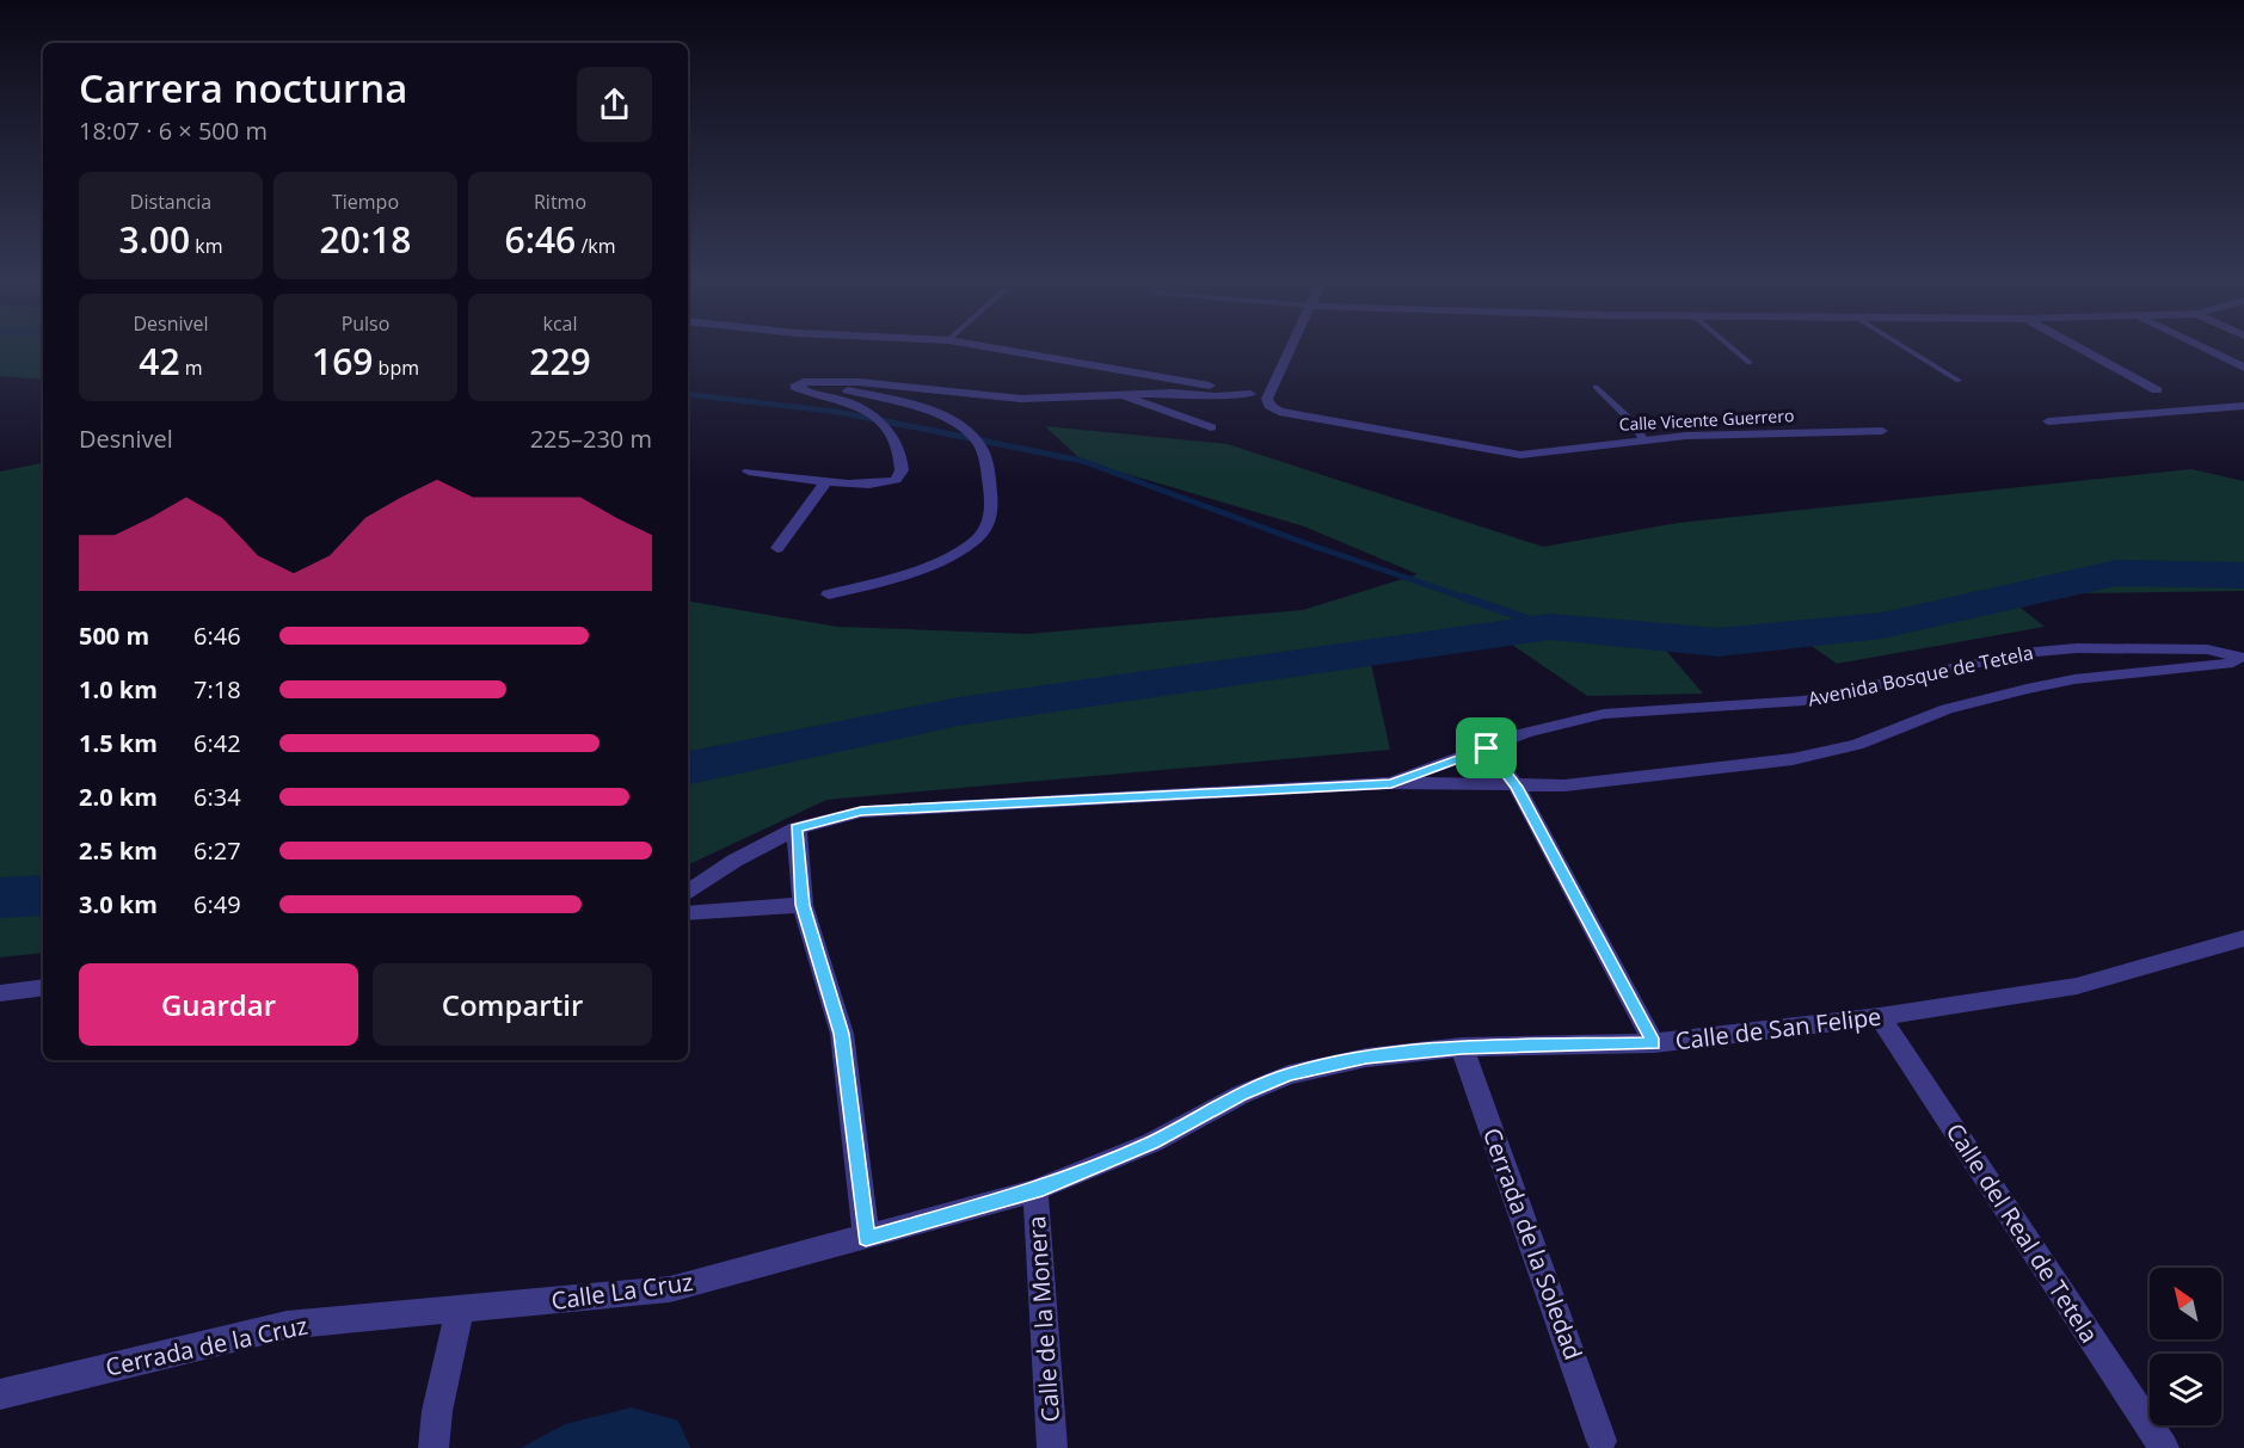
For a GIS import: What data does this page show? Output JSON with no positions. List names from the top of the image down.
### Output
{
  "streets": {
    "street": [
      "Calle Vicente Guerrero",
      "Avenida Bosque de Tetela",
      "Calle de San Felipe",
      "Calle del Real de Tetela",
      "Cerrada de la Soledad",
      "Calle La Cruz",
      "Calle de la Monera",
      "Cerrada de la Cruz"
    ]
  },
  "crossings": [
    ["Calle de San Felipe", "Calle del Real de Tetela"],
    ["Calle de San Felipe", "Cerrada de la Soledad"],
    ["Calle de San Felipe", "Calle La Cruz"],
    ["Calle de San Felipe", "Calle de la Monera"],
    ["Calle La Cruz", "Cerrada de la Cruz"]
  ],
  "north": "top left",
  "page": {
    "heading": ["Carrera nocturna", "18:07 · 6 × 500 m"],
    "stats": [
      ["Distancia", "3.00 km"],
      ["Tiempo", "20:18"],
      ["Ritmo", "6:46 /km"],
      ["Desnivel", "42 m"],
      ["Pulso", "169 bpm"],
      ["kcal", "229"]
    ],
    "chart": ["Desnivel", "225–230 m"],
    "list": [
      {
        "name": "500 m",
        "note": "6:46"
      },
      {
        "name": "1.0 km",
        "note": "7:18"
      },
      {
        "name": "1.5 km",
        "note": "6:42"
      },
      {
        "name": "2.0 km",
        "note": "6:34"
      },
      {
        "name": "2.5 km",
        "note": "6:27"
      },
      {
        "name": "3.0 km",
        "note": "6:49"
      }
    ],
    "buttons": ["Guardar", "Compartir"]
  }
}
